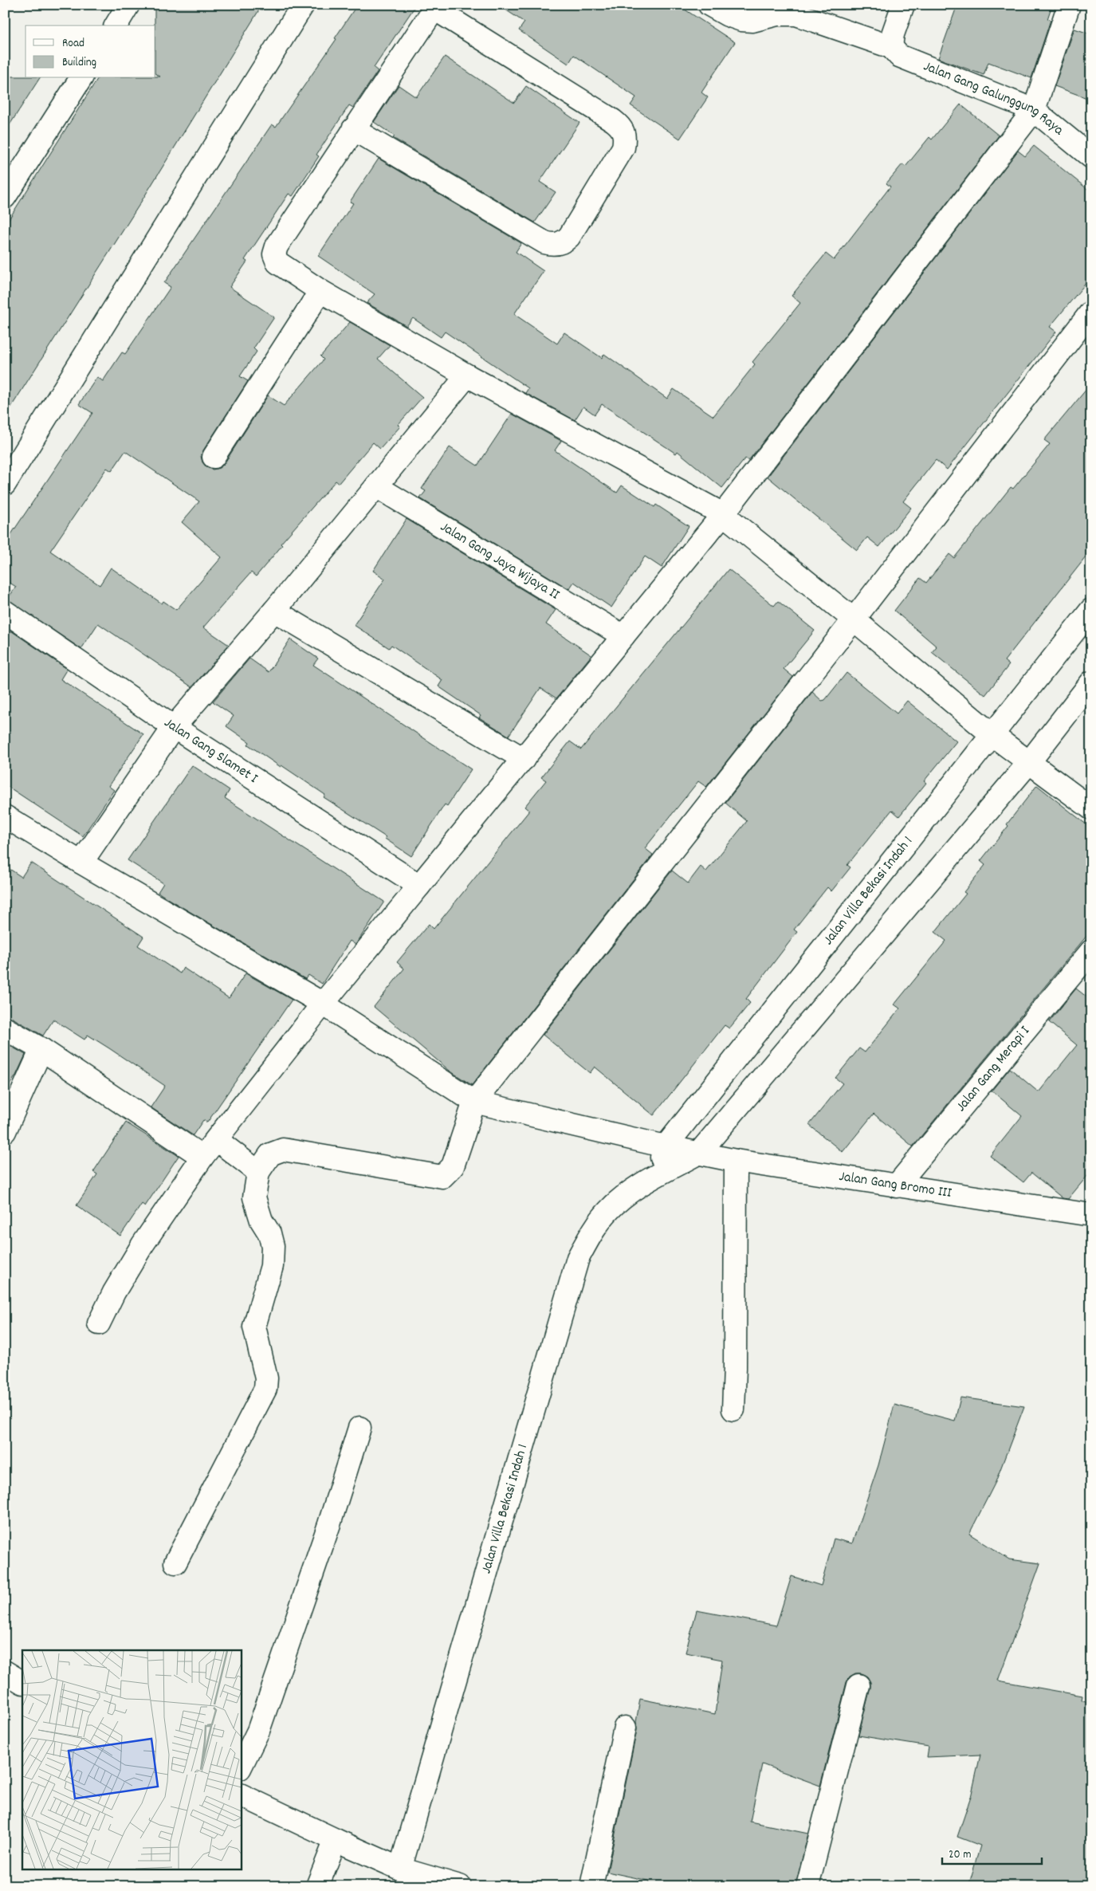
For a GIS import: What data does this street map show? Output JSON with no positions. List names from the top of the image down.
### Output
{
  "streets": {
    "street": [
      "Jalan Gang Galunggung Raya",
      "Jalan Gang Jaya Wijaya II",
      "Jalan Gang Slamet I",
      "Jalan Villa Bekasi Indah 1",
      "Jalan Gang Merapi I",
      "Jalan Gang Bromo III"
    ]
  },
  "crossings": [
    ["Jalan Villa Bekasi Indah 1", "Jalan Gang Bromo III"],
    ["Jalan Gang Merapi I", "Jalan Gang Bromo III"]
  ],
  "legend": ["Road", "Building"],
  "scale_bar": "20 m"
}
